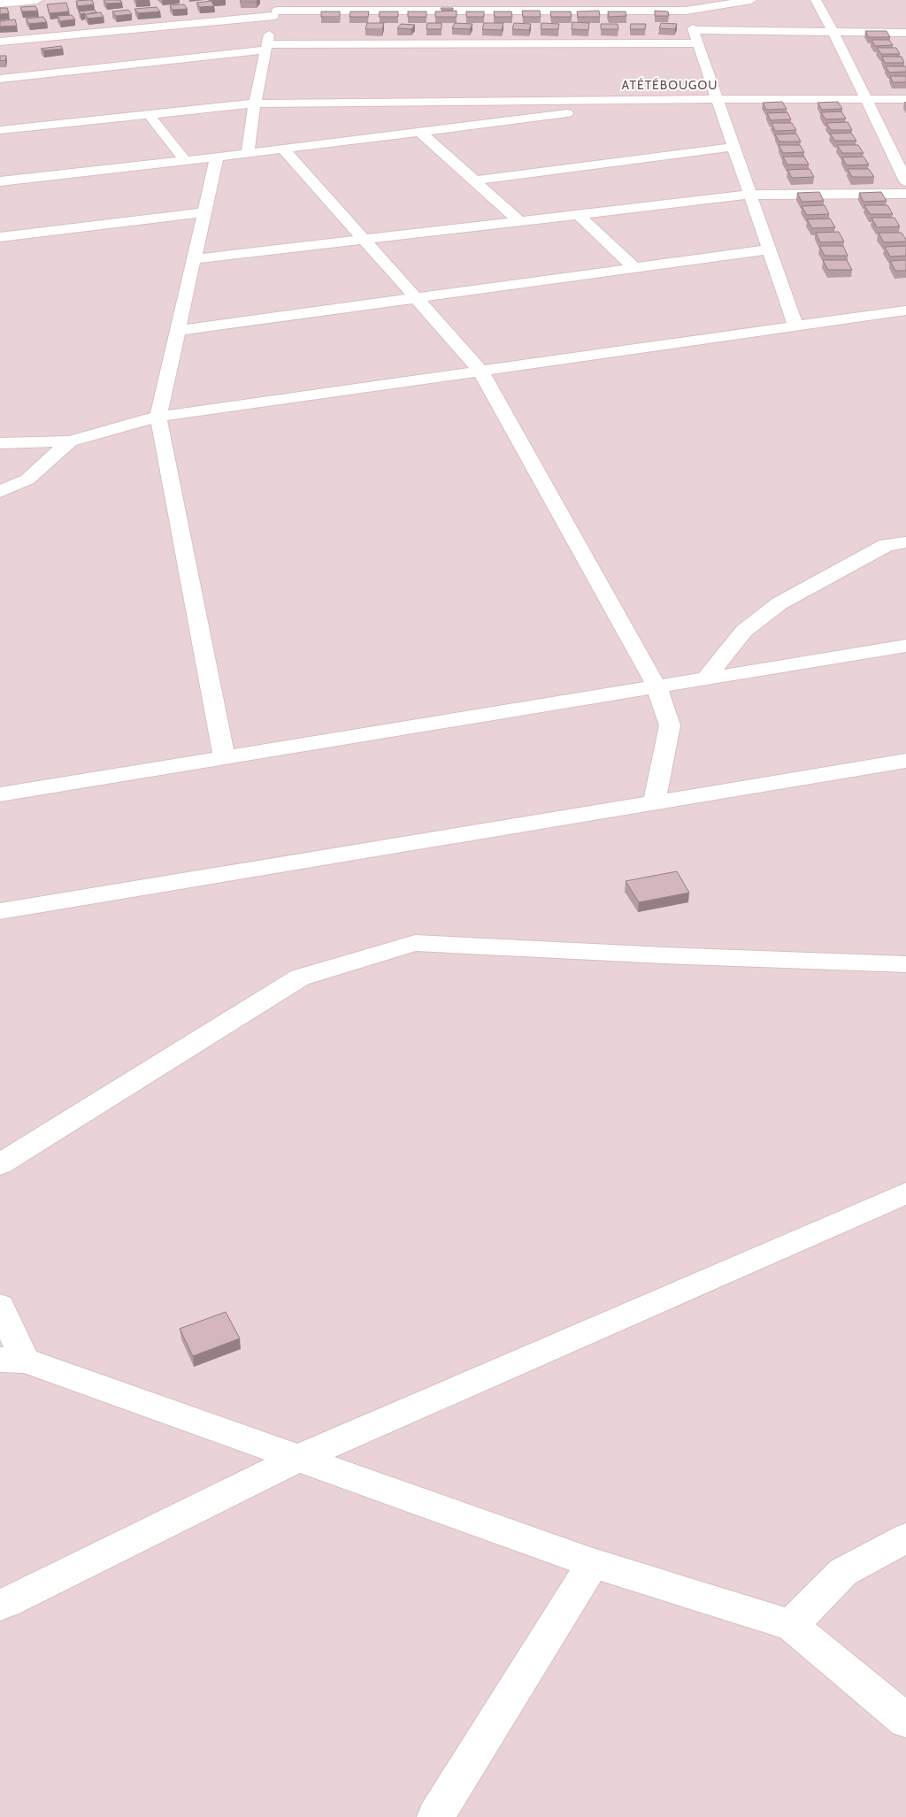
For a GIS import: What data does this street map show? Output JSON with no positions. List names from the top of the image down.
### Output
{
  "districts": ["ATÉTÉBOUGOU"]
}
